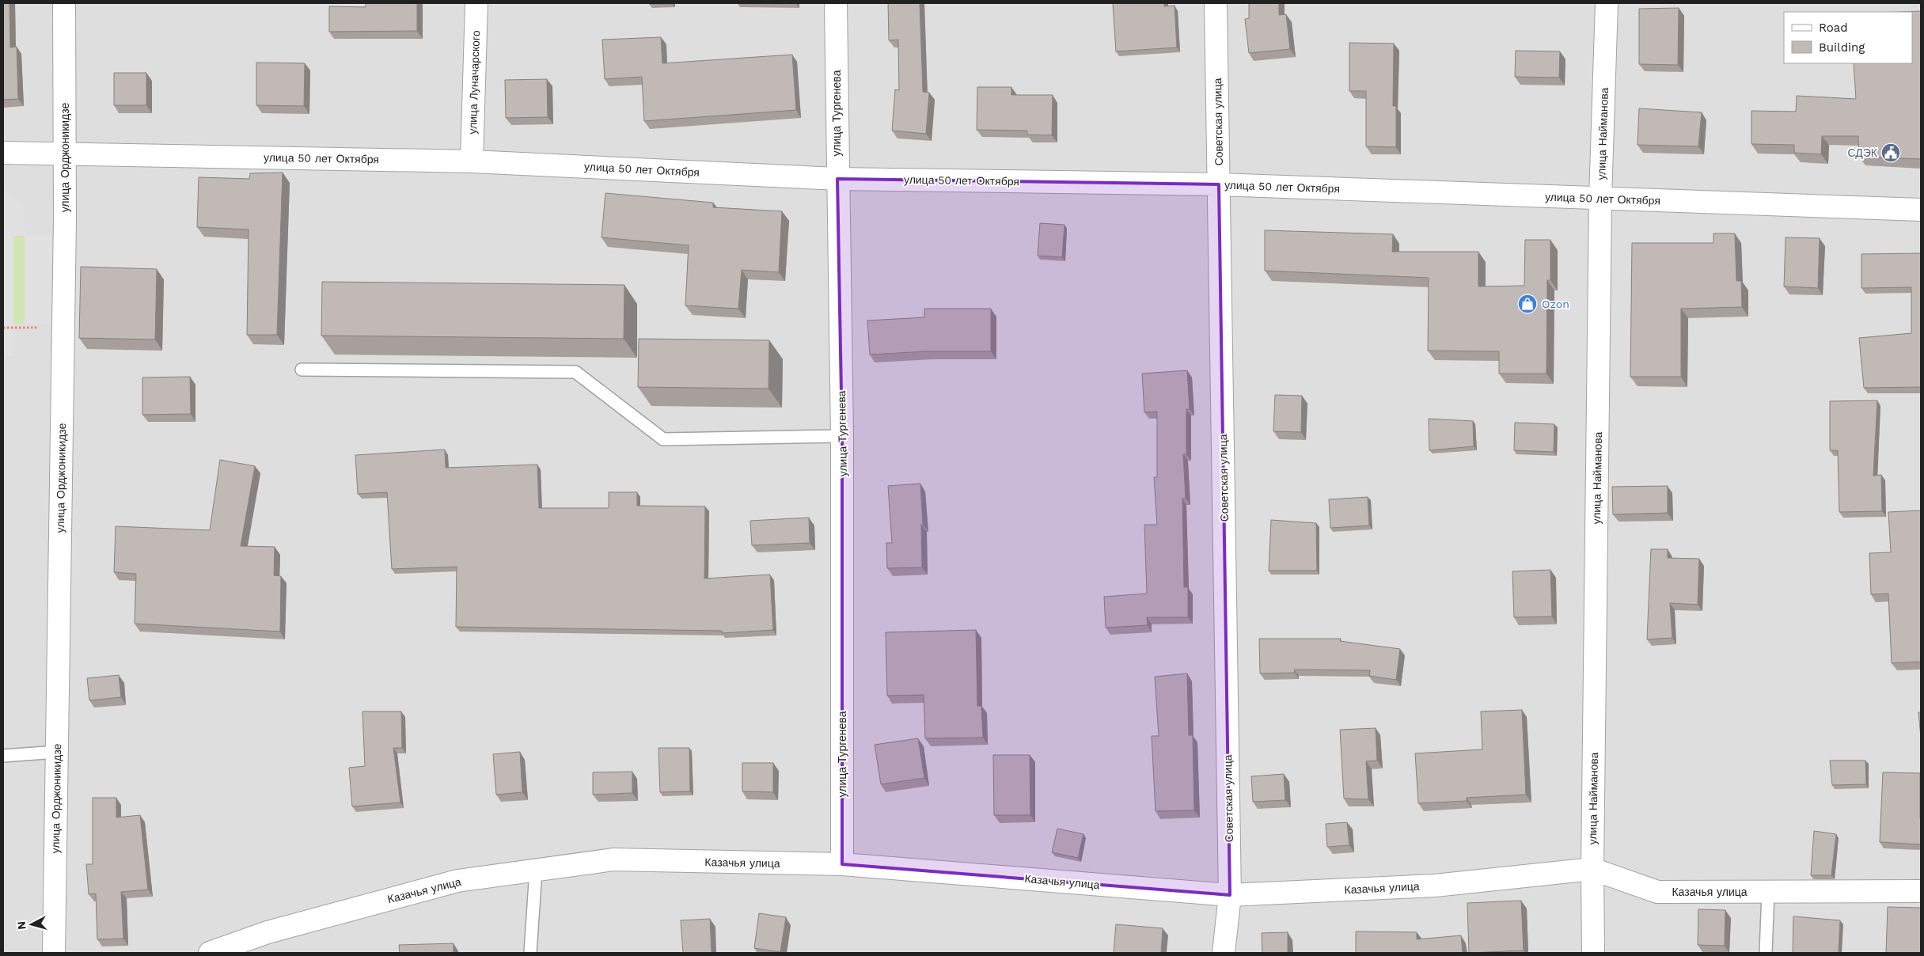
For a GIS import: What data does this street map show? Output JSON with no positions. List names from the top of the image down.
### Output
{
  "streets": {
    "street": [
      "улица Луначарского",
      "улица Тургенева",
      "Советская улица",
      "улица Найманова",
      "улица Орджоникидзе",
      "улица 50 лет Октября",
      "Казачья улица"
    ]
  },
  "crossings": [
    ["улица Луначарского", "улица 50 лет Октября"],
    ["улица Тургенева", "улица 50 лет Октября"],
    ["улица Тургенева", "Казачья улица"],
    ["Советская улица", "улица 50 лет Октября"],
    ["Советская улица", "Казачья улица"],
    ["улица Найманова", "улица 50 лет Октября"],
    ["улица Найманова", "Казачья улица"],
    ["улица Орджоникидзе", "улица 50 лет Октября"]
  ],
  "places": {
    "public building": ["СДЭК"],
    "shop": ["Ozon"]
  },
  "legend": ["Road", "Building"],
  "north": "left"
}
